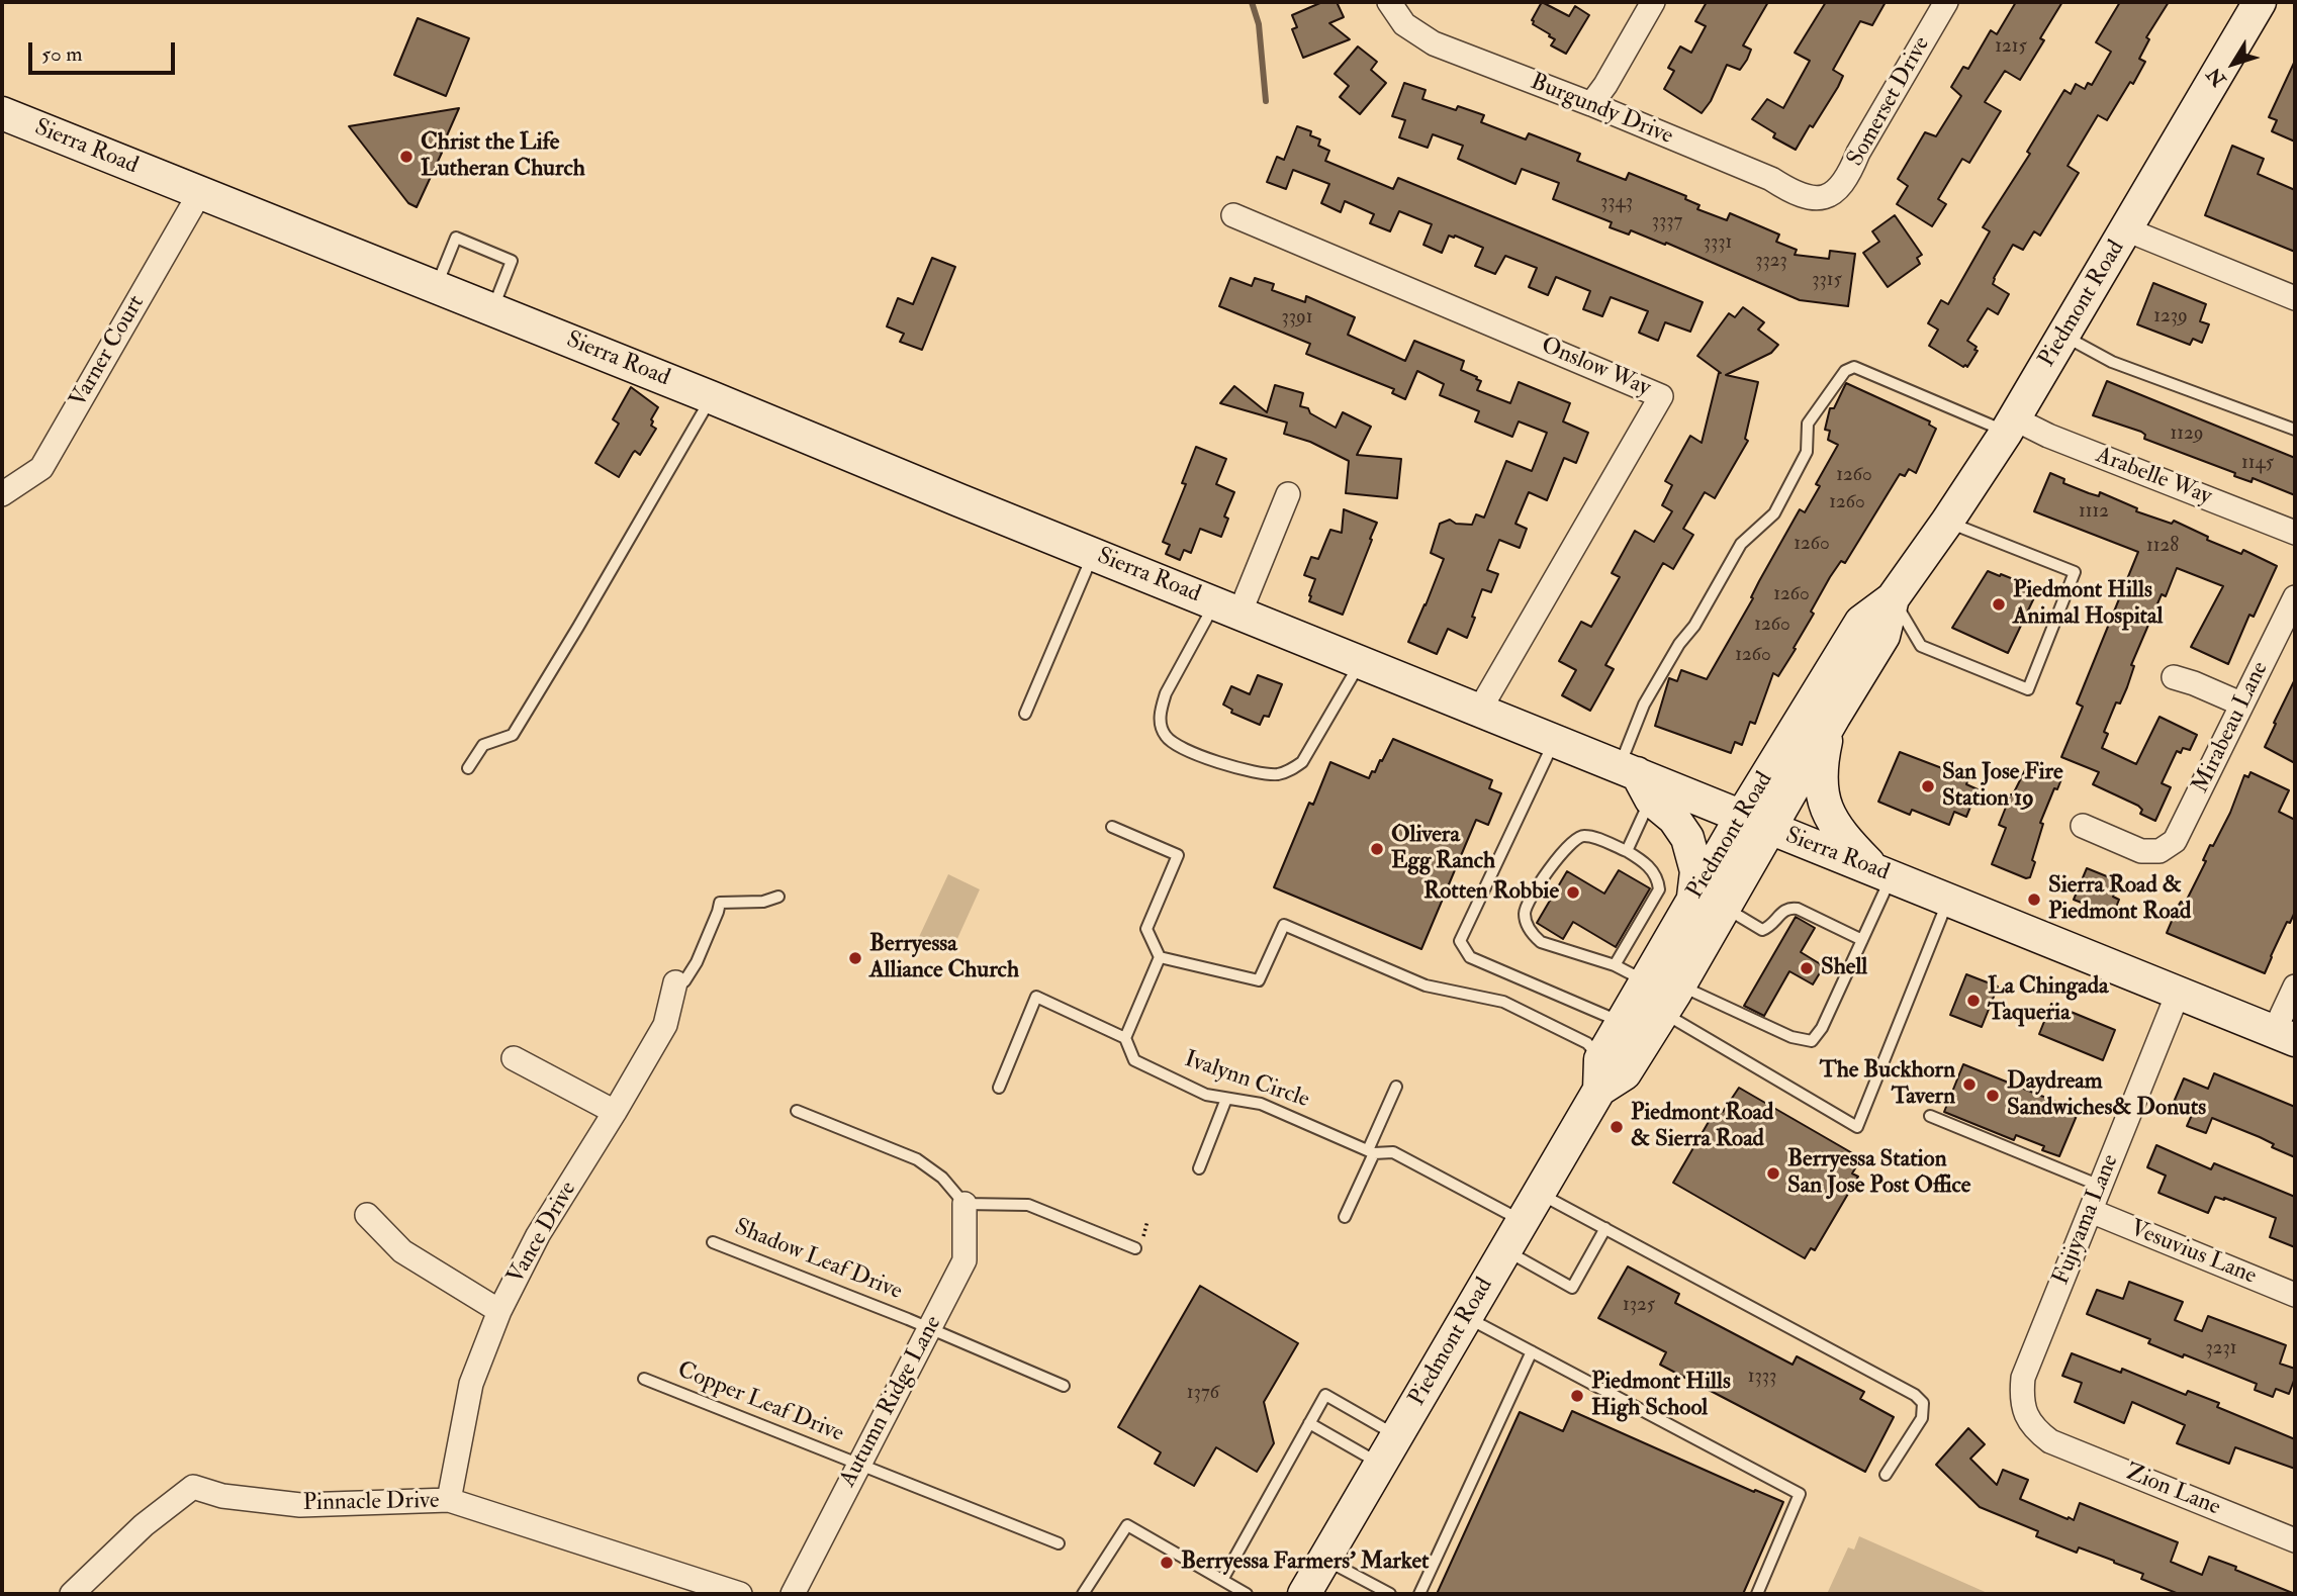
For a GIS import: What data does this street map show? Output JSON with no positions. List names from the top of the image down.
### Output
{
  "streets": {
    "main road": ["Sierra Road", "Piedmont Road"],
    "street": [
      "Somerset Drive",
      "Burgundy Drive",
      "Varner Court",
      "Onslow Way",
      "Arabelle Way",
      "Mirabeau Lane",
      "Fujiyama Lane",
      "Vance Drive",
      "Vesuvius Lane",
      "Autumn Ridge Lane",
      "Zion Lane",
      "Pinnacle Drive"
    ],
    "lane": ["Ivalynn Circle", "Shadow Leaf Drive", "Copper Leaf Drive"]
  },
  "crossings": [
    ["Somerset Drive", "Burgundy Drive"],
    ["Sierra Road", "Piedmont Road"],
    ["Sierra Road", "Varner Court"],
    ["Sierra Road", "Onslow Way"],
    ["Sierra Road", "Fujiyama Lane"],
    ["Piedmont Road", "Arabelle Way"],
    ["Piedmont Road", "Ivalynn Circle"],
    ["Fujiyama Lane", "Vesuvius Lane"],
    ["Fujiyama Lane", "Zion Lane"],
    ["Vance Drive", "Pinnacle Drive"],
    ["Shadow Leaf Drive", "Autumn Ridge Lane"],
    ["Autumn Ridge Lane", "Copper Leaf Drive"]
  ],
  "places": [
    "Christ the Life Lutheran Church",
    "Piedmont Hills Animal Hospital",
    "San Jose Fire Station 19",
    "Olivera Egg Ranch",
    "Rotten Robbie",
    "Sierra Road & Piedmont Road",
    "Berryessa Alliance Church",
    "Shell",
    "La Chingada Taqueria",
    "The Buckhorn Tavern",
    "Daydream Sandwiches& Donuts",
    "Piedmont Road & Sierra Road",
    "Berryessa Station San Jose Post Office",
    "Piedmont Hills High School",
    "Berryessa Farmers' Market"
  ],
  "house_numbers": [
    "1215",
    "3343",
    "3337",
    "3331",
    "3323",
    "3315",
    "1239",
    "3391",
    "1129",
    "1145",
    "1260",
    "1260",
    "1112",
    "1260",
    "1128",
    "1260",
    "1260",
    "1260",
    "1325",
    "3231",
    "1333",
    "1376"
  ],
  "scale_bar": "50 m",
  "north": "bottom left"
}
